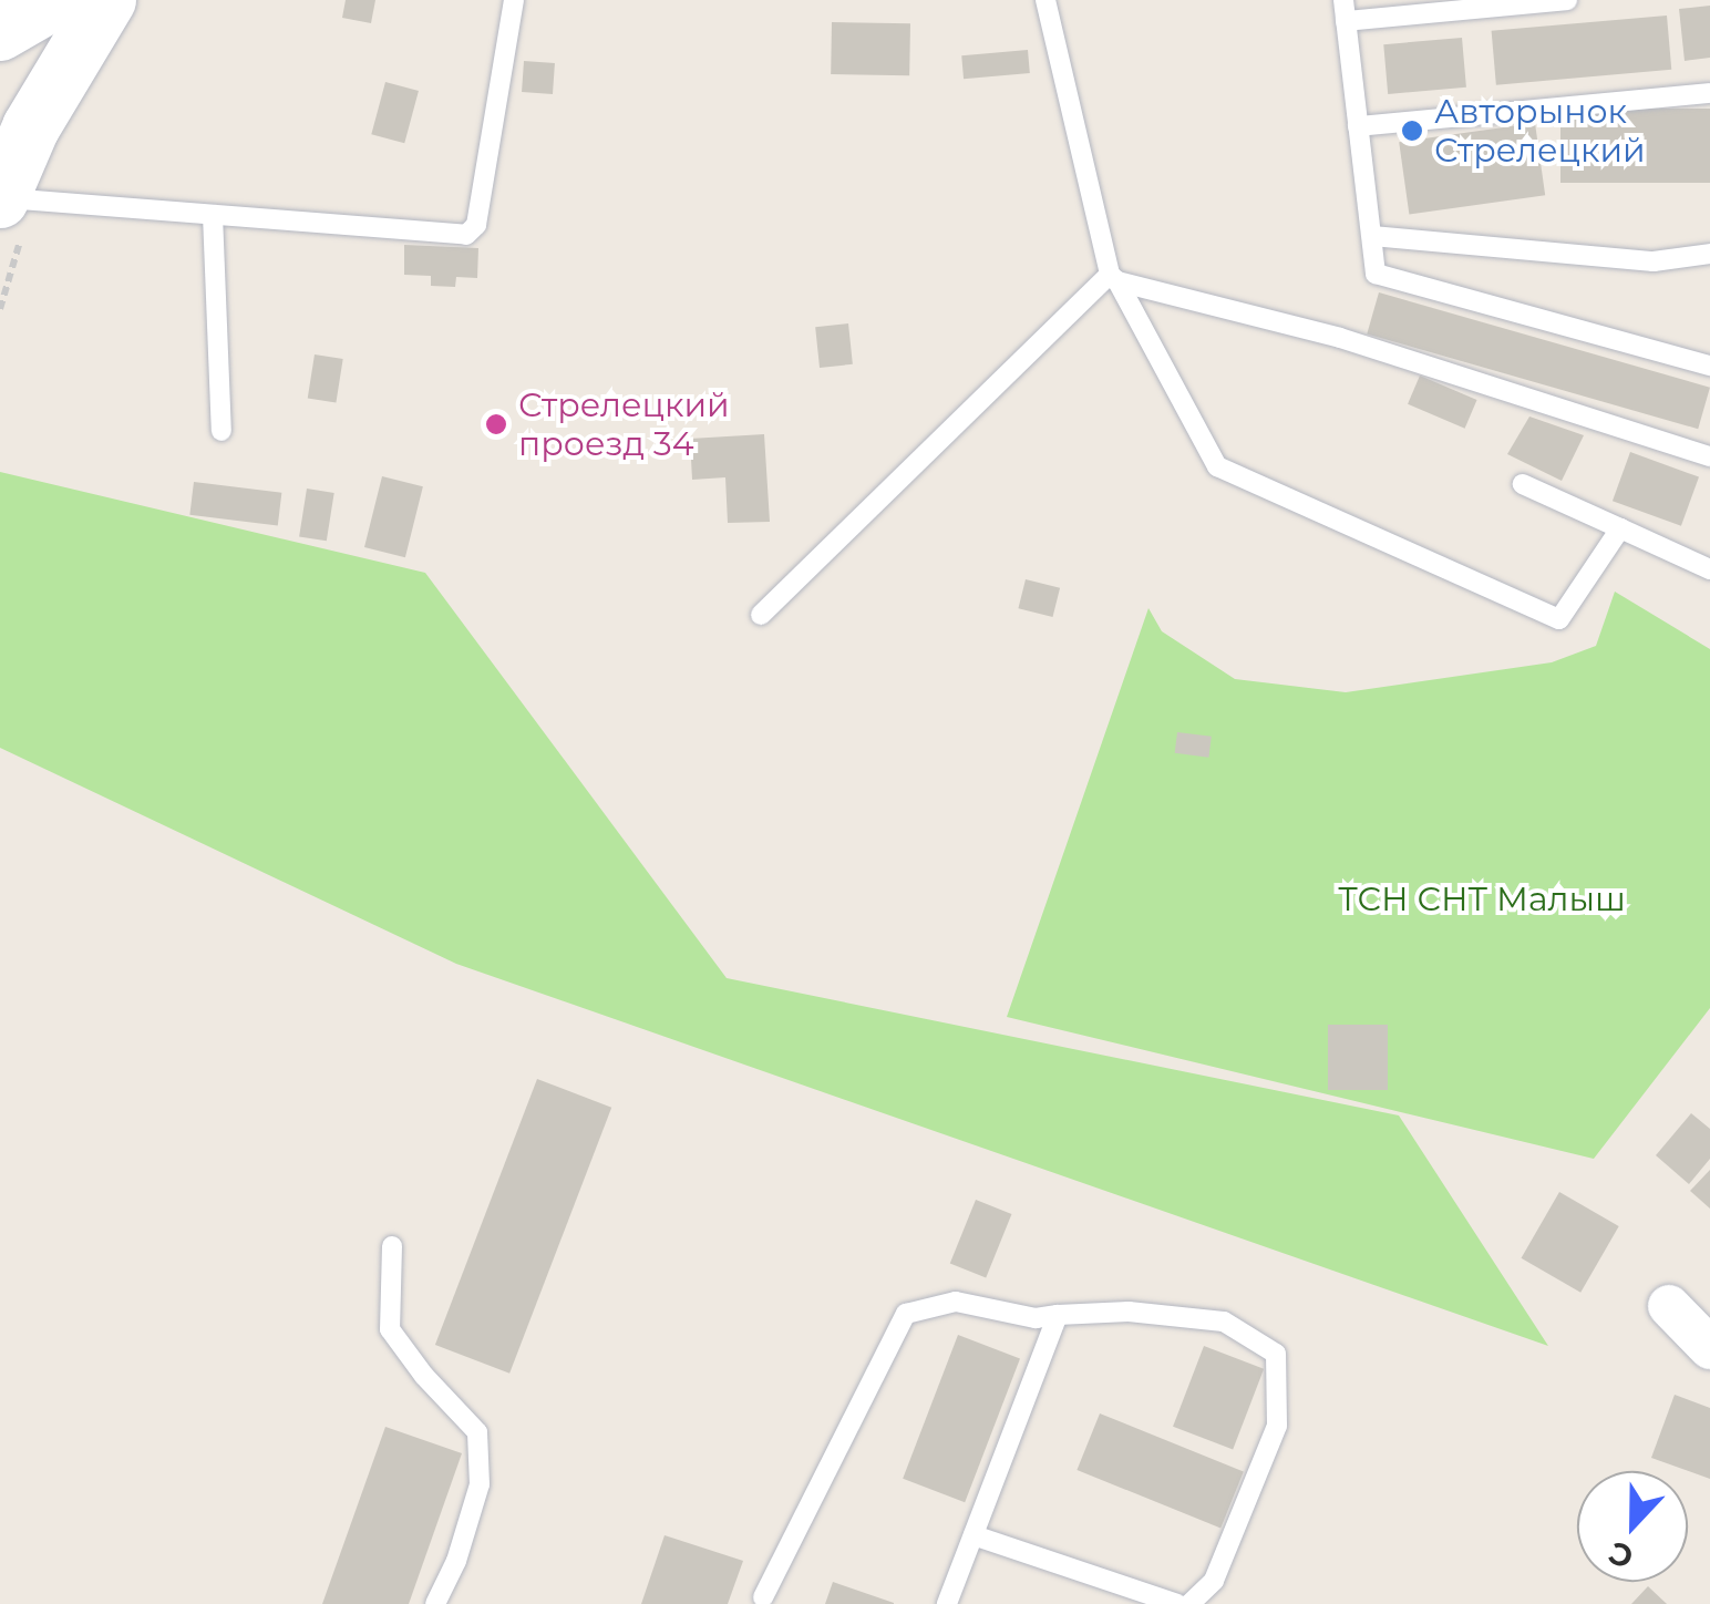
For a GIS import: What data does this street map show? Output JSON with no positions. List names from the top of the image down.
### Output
{
  "parks": ["ТСН СНТ Малыш"],
  "places": ["Авторынок Стрелецкий", "Стрелецкий проезд 34"],
  "north": "bottom"
}
